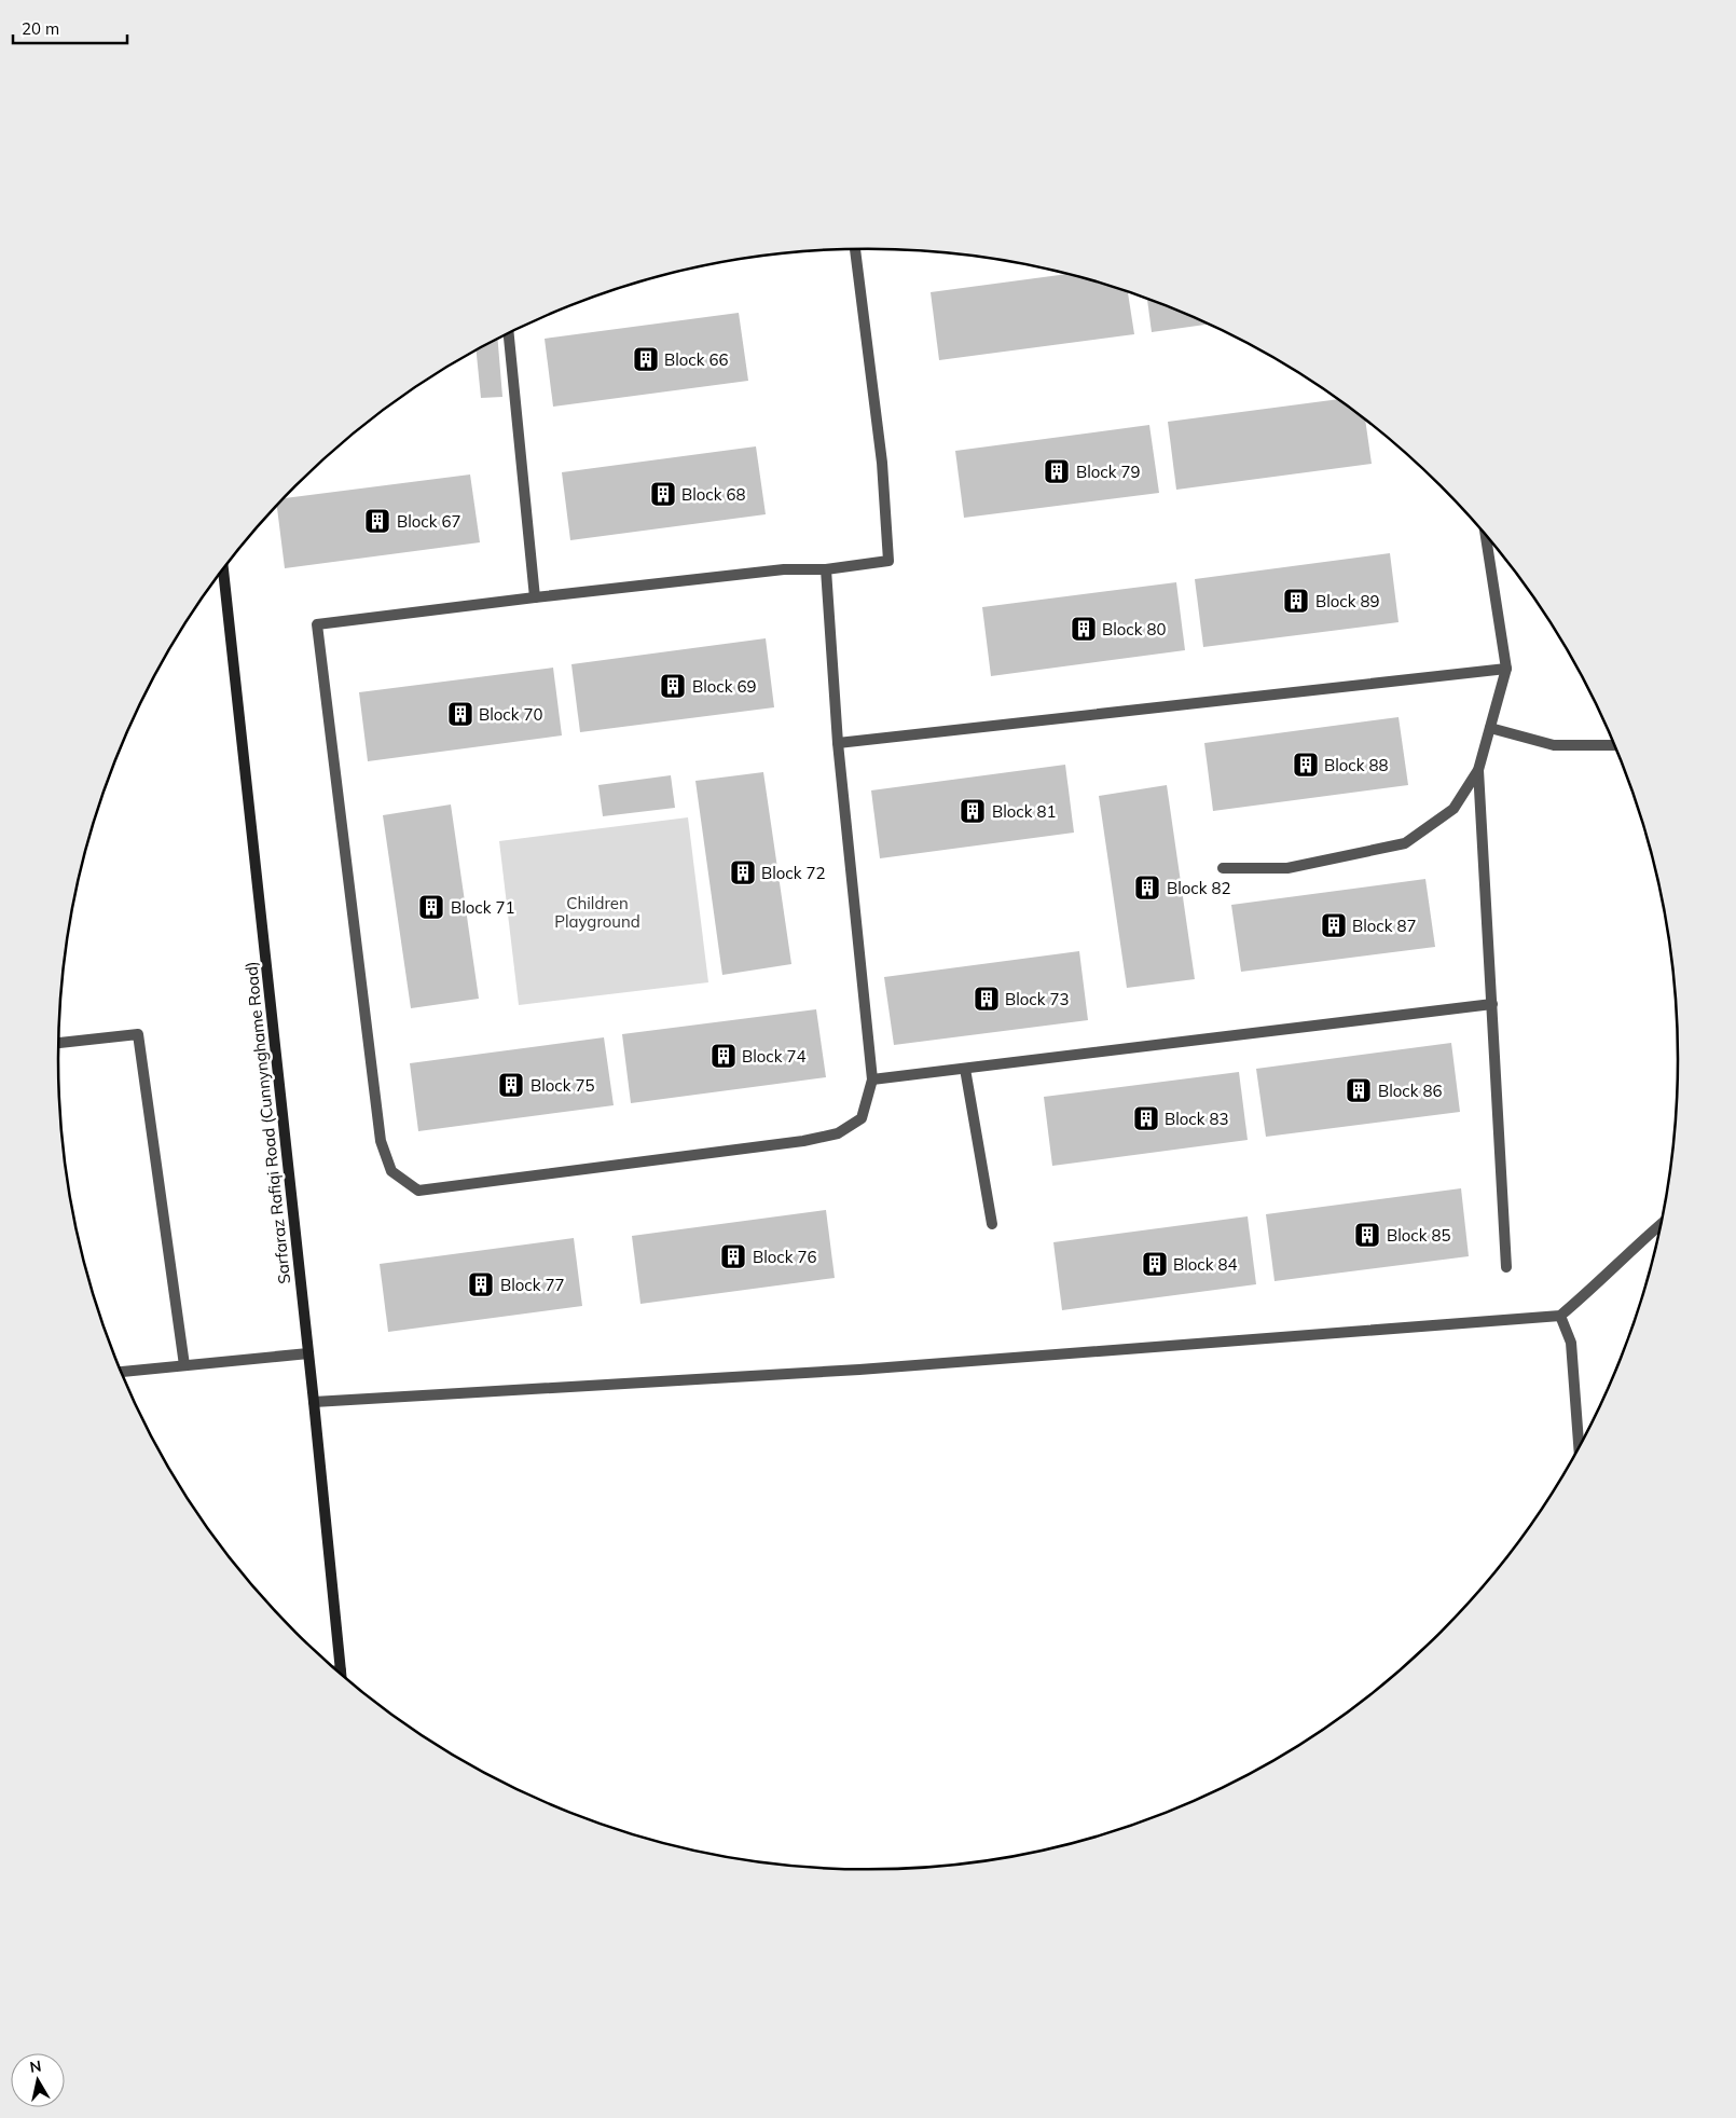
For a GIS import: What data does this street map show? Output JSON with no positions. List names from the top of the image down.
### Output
{
  "streets": {
    "street": ["Sarfaraz Rafiqi Road (Cunnynghame Road)"]
  },
  "parks": ["Children Playground"],
  "places": {
    "building": [
      "Block 66",
      "Block 79",
      "Block 68",
      "Block 67",
      "Block 89",
      "Block 80",
      "Block 69",
      "Block 70",
      "Block 88",
      "Block 81",
      "Block 72",
      "Block 82",
      "Block 71",
      "Block 87",
      "Block 73",
      "Block 74",
      "Block 75",
      "Block 86",
      "Block 83",
      "Block 85",
      "Block 76",
      "Block 84",
      "Block 77"
    ]
  },
  "scale_bar": "20 m",
  "north": "top"
}
